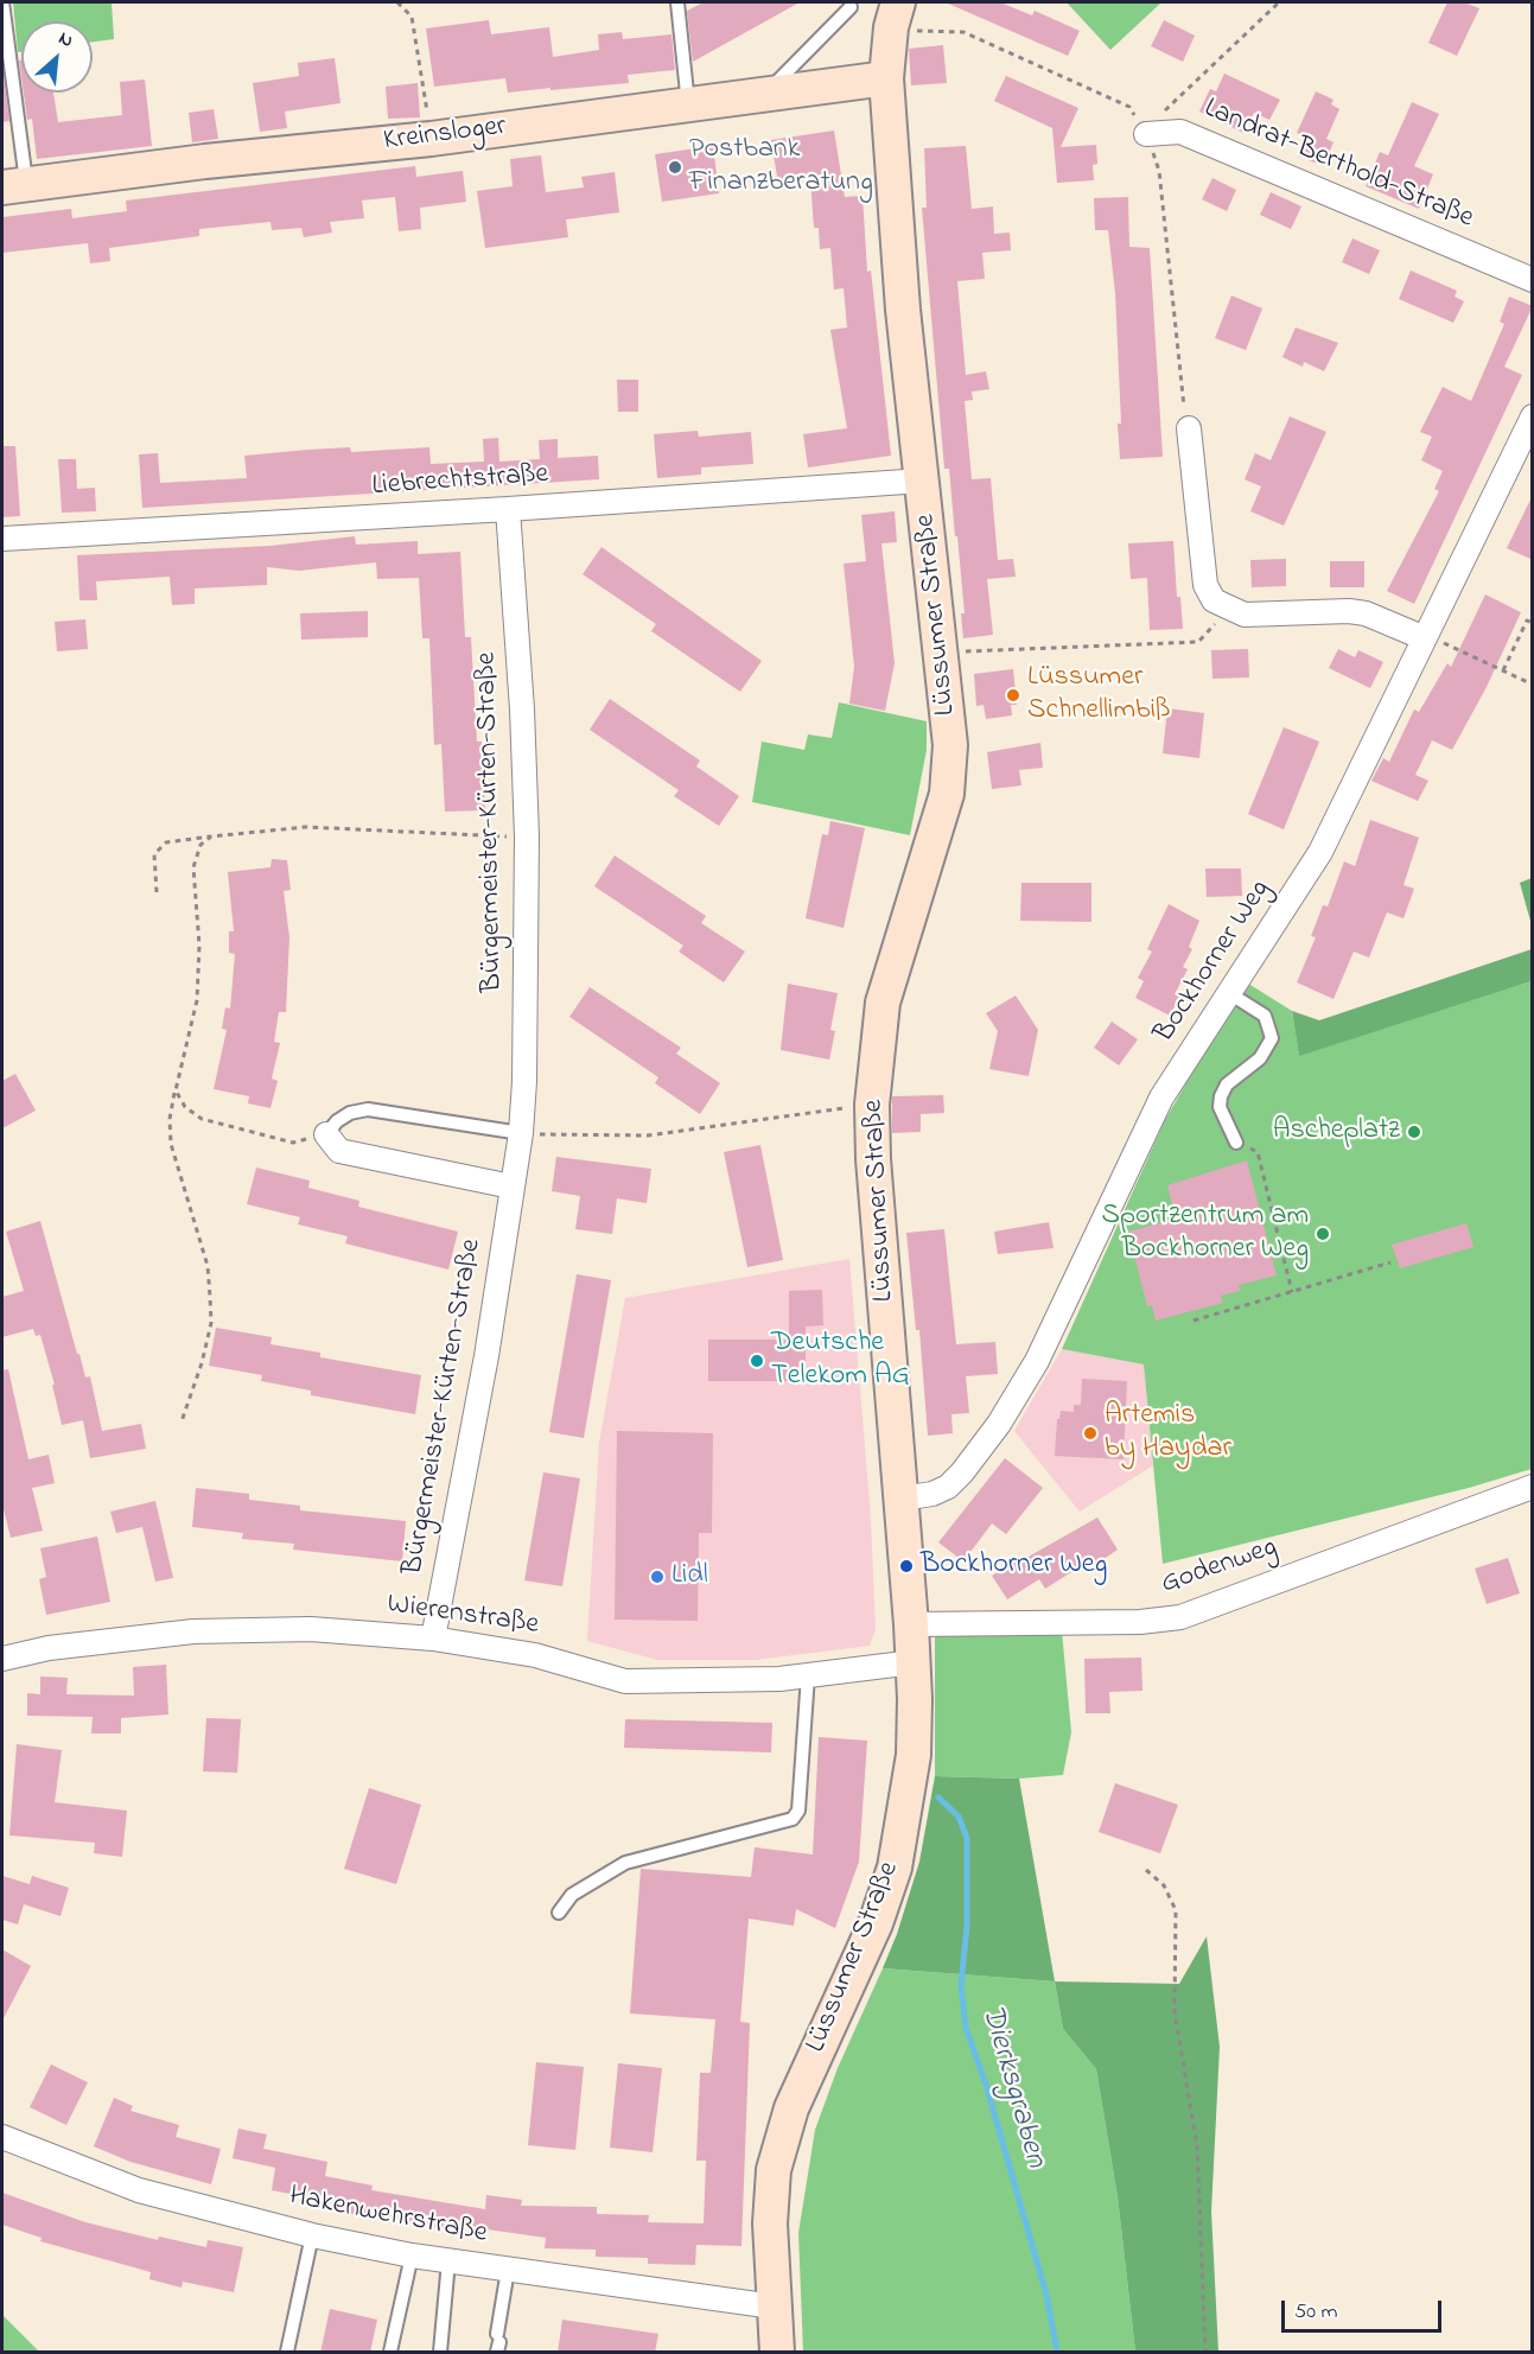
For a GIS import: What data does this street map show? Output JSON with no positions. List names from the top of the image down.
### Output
{
  "streets": {
    "main road": ["Kreinsloger", "Lüssumer Straße"],
    "street": [
      "Landrat-Berthold-Straße",
      "Liebrechtstraße",
      "Bürgermeister-Kürten-Straße",
      "Bockhorner Weg",
      "Godenweg",
      "Wierenstraße",
      "Hakenwehrstraße"
    ]
  },
  "crossings": [
    ["Kreinsloger", "Lüssumer Straße"],
    ["Liebrechtstraße", "Lüssumer Straße"],
    ["Liebrechtstraße", "Bürgermeister-Kürten-Straße"],
    ["Lüssumer Straße", "Bockhorner Weg"],
    ["Lüssumer Straße", "Godenweg"],
    ["Lüssumer Straße", "Wierenstraße"],
    ["Lüssumer Straße", "Hakenwehrstraße"],
    ["Bürgermeister-Kürten-Straße", "Wierenstraße"]
  ],
  "water": ["Dierksgraben"],
  "places": [
    "Postbank Finanzberatung",
    "Lüssumer Schnellimbiß",
    "Ascheplatz",
    "Sportzentrum am Bockhorner Weg",
    "Deutsche Telekom AG",
    "Artemis by Haydar",
    "Bockhorner Weg",
    "Lidl"
  ],
  "scale_bar": "50 m",
  "north": "top right"
}
